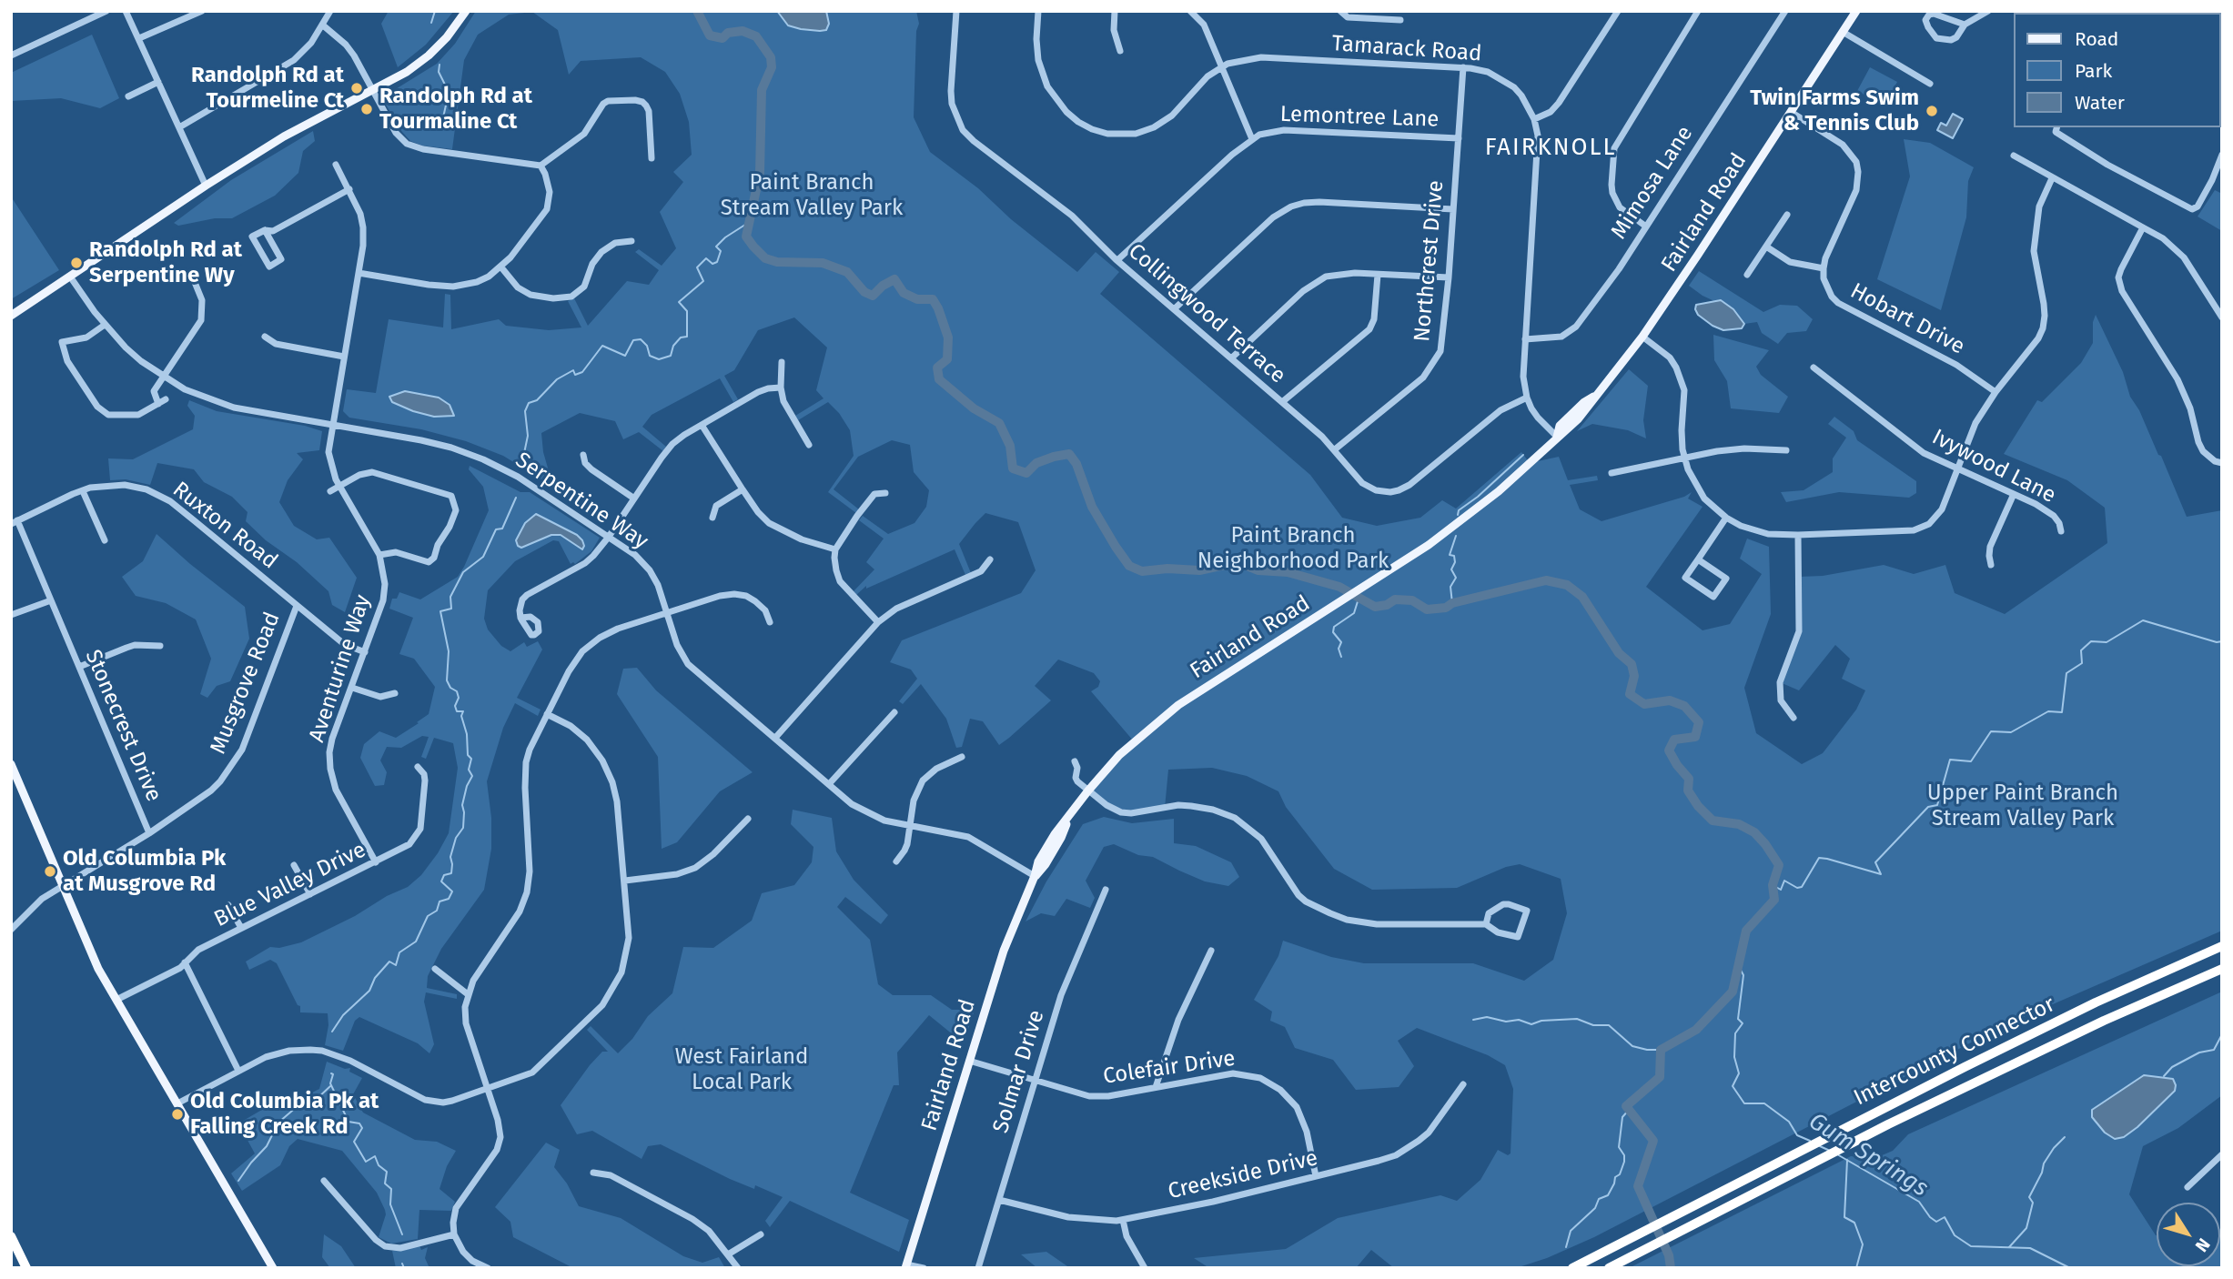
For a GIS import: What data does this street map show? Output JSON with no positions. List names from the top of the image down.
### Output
{
  "streets": {
    "highway": ["Intercounty Connector"],
    "main road": ["Fairland Road"],
    "street": [
      "Tamarack Road",
      "Lemontree Lane",
      "Mimosa Lane",
      "Northcrest Drive",
      "Collingwood Terrace",
      "Hobart Drive",
      "Ivywood Lane",
      "Serpentine Way",
      "Ruxton Road",
      "Aventurine Way",
      "Musgrove Road",
      "Stonecrest Drive",
      "Blue Valley Drive",
      "Colefair Drive",
      "Solmar Drive",
      "Creekside Drive"
    ]
  },
  "crossings": [
    ["Tamarack Road", "Mimosa Lane"],
    ["Tamarack Road", "Fairland Road"],
    ["Tamarack Road", "Northcrest Drive"],
    ["Tamarack Road", "Collingwood Terrace"],
    ["Lemontree Lane", "Northcrest Drive"],
    ["Lemontree Lane", "Collingwood Terrace"],
    ["Fairland Road", "Serpentine Way"],
    ["Fairland Road", "Colefair Drive"],
    ["Northcrest Drive", "Collingwood Terrace"],
    ["Serpentine Way", "Aventurine Way"],
    ["Ruxton Road", "Aventurine Way"],
    ["Ruxton Road", "Musgrove Road"],
    ["Ruxton Road", "Stonecrest Drive"],
    ["Aventurine Way", "Blue Valley Drive"],
    ["Musgrove Road", "Stonecrest Drive"],
    ["Colefair Drive", "Solmar Drive"],
    ["Colefair Drive", "Creekside Drive"],
    ["Solmar Drive", "Creekside Drive"]
  ],
  "districts": ["FAIRKNOLL"],
  "water": ["Gum Springs"],
  "parks": [
    "Paint Branch Stream Valley Park",
    "Paint Branch Neighborhood Park",
    "Upper Paint Branch Stream Valley Park",
    "West Fairland Local Park"
  ],
  "places": [
    "Randolph Rd at Tourmeline Ct",
    "Randolph Rd at Tourmaline Ct",
    "Twin Farms Swim & Tennis Club",
    "Randolph Rd at Serpentine Wy",
    "Old Columbia Pk at Musgrove Rd",
    "Old Columbia Pk at Falling Creek Rd"
  ],
  "legend": ["Road", "Park", "Water"],
  "north": "bottom right"
}
